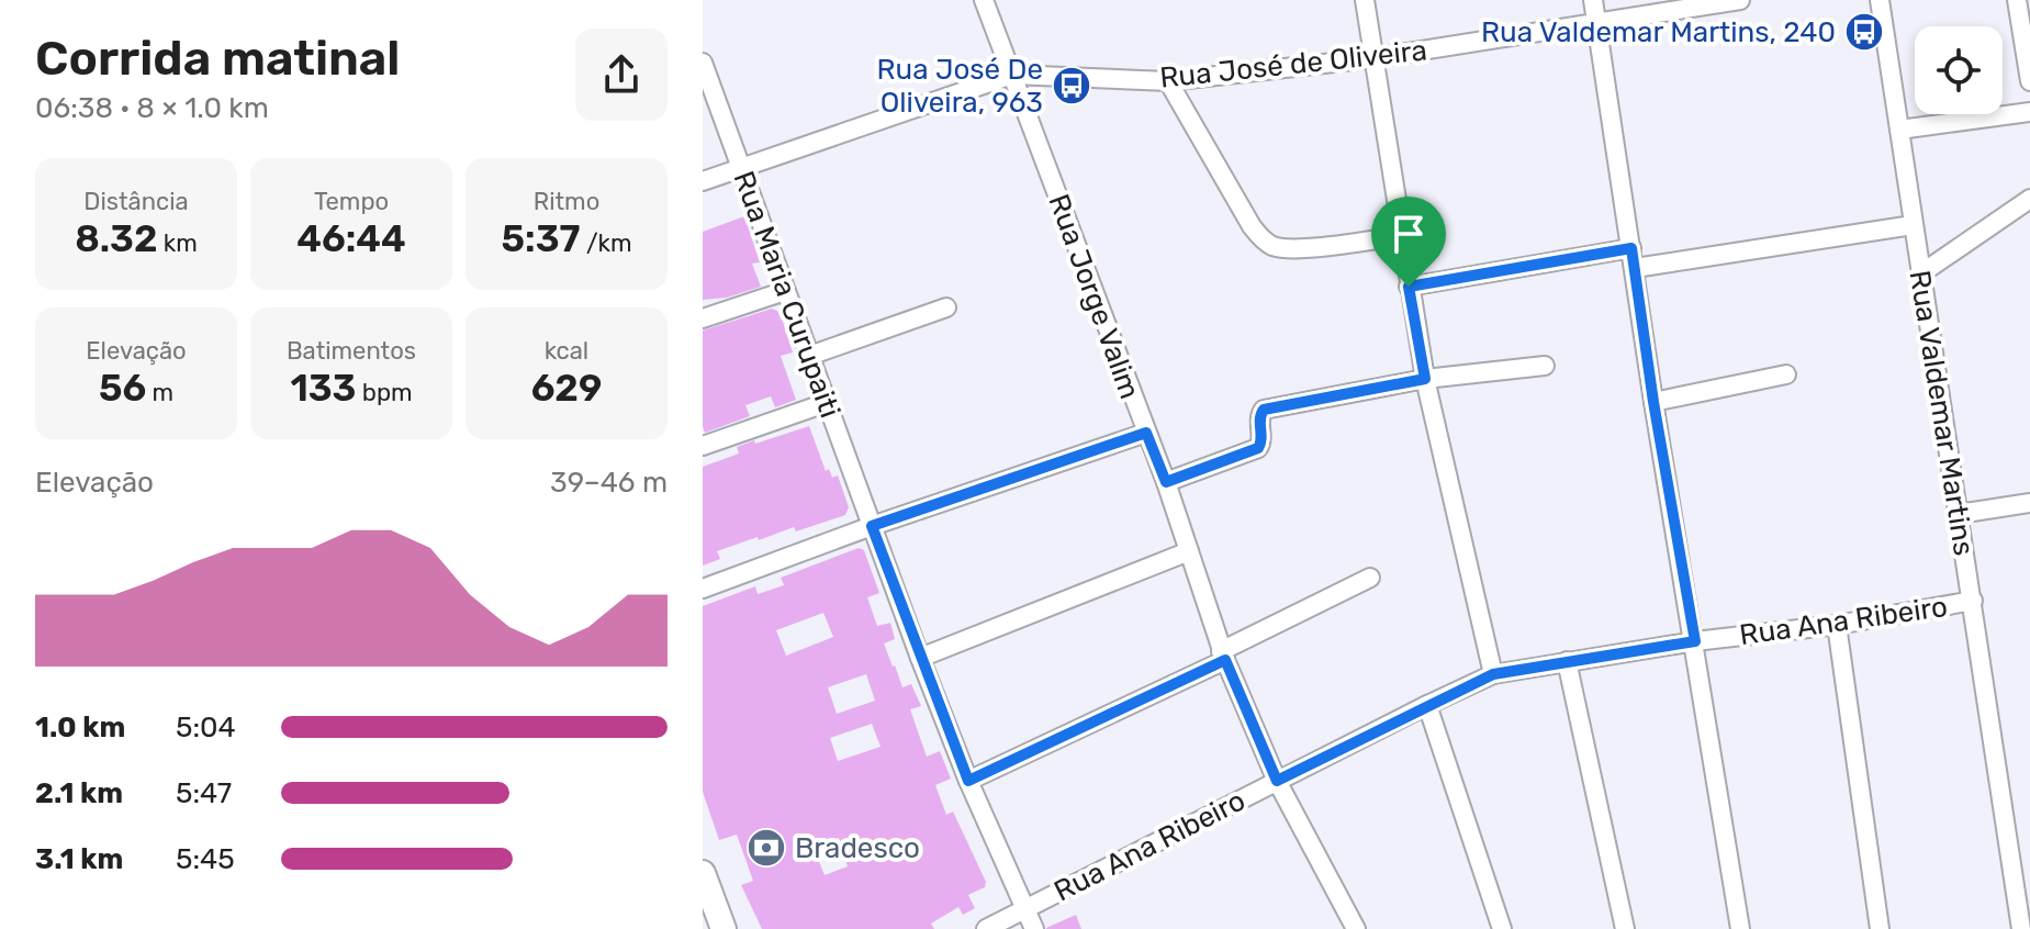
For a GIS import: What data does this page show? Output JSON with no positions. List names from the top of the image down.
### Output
{
  "streets": {
    "street": [
      "Rua José de Oliveira",
      "Rua Maria Curupaiti",
      "Rua Jorge Valim",
      "Rua Valdemar Martins",
      "Rua Ana Ribeiro"
    ]
  },
  "crossings": [
    ["Rua José de Oliveira", "Rua Maria Curupaiti"],
    ["Rua José de Oliveira", "Rua Jorge Valim"],
    ["Rua Maria Curupaiti", "Rua Ana Ribeiro"],
    ["Rua Jorge Valim", "Rua Ana Ribeiro"],
    ["Rua Valdemar Martins", "Rua Ana Ribeiro"]
  ],
  "places": {
    "bus stop": ["Rua Valdemar Martins, 240", "Rua José De Oliveira, 963"],
    "bank": ["Bradesco"]
  },
  "page": {
    "heading": ["Corrida matinal", "06:38 · 8 × 1.0 km"],
    "stats": [
      ["Distância", "8.32 km"],
      ["Tempo", "46:44"],
      ["Ritmo", "5:37 /km"],
      ["Elevação", "56 m"],
      ["Batimentos", "133 bpm"],
      ["kcal", "629"]
    ],
    "chart": ["Elevação", "39–46 m"],
    "list": [
      {
        "name": "1.0 km",
        "note": "5:04"
      },
      {
        "name": "2.1 km",
        "note": "5:47"
      },
      {
        "name": "3.1 km",
        "note": "5:45"
      }
    ]
  }
}
